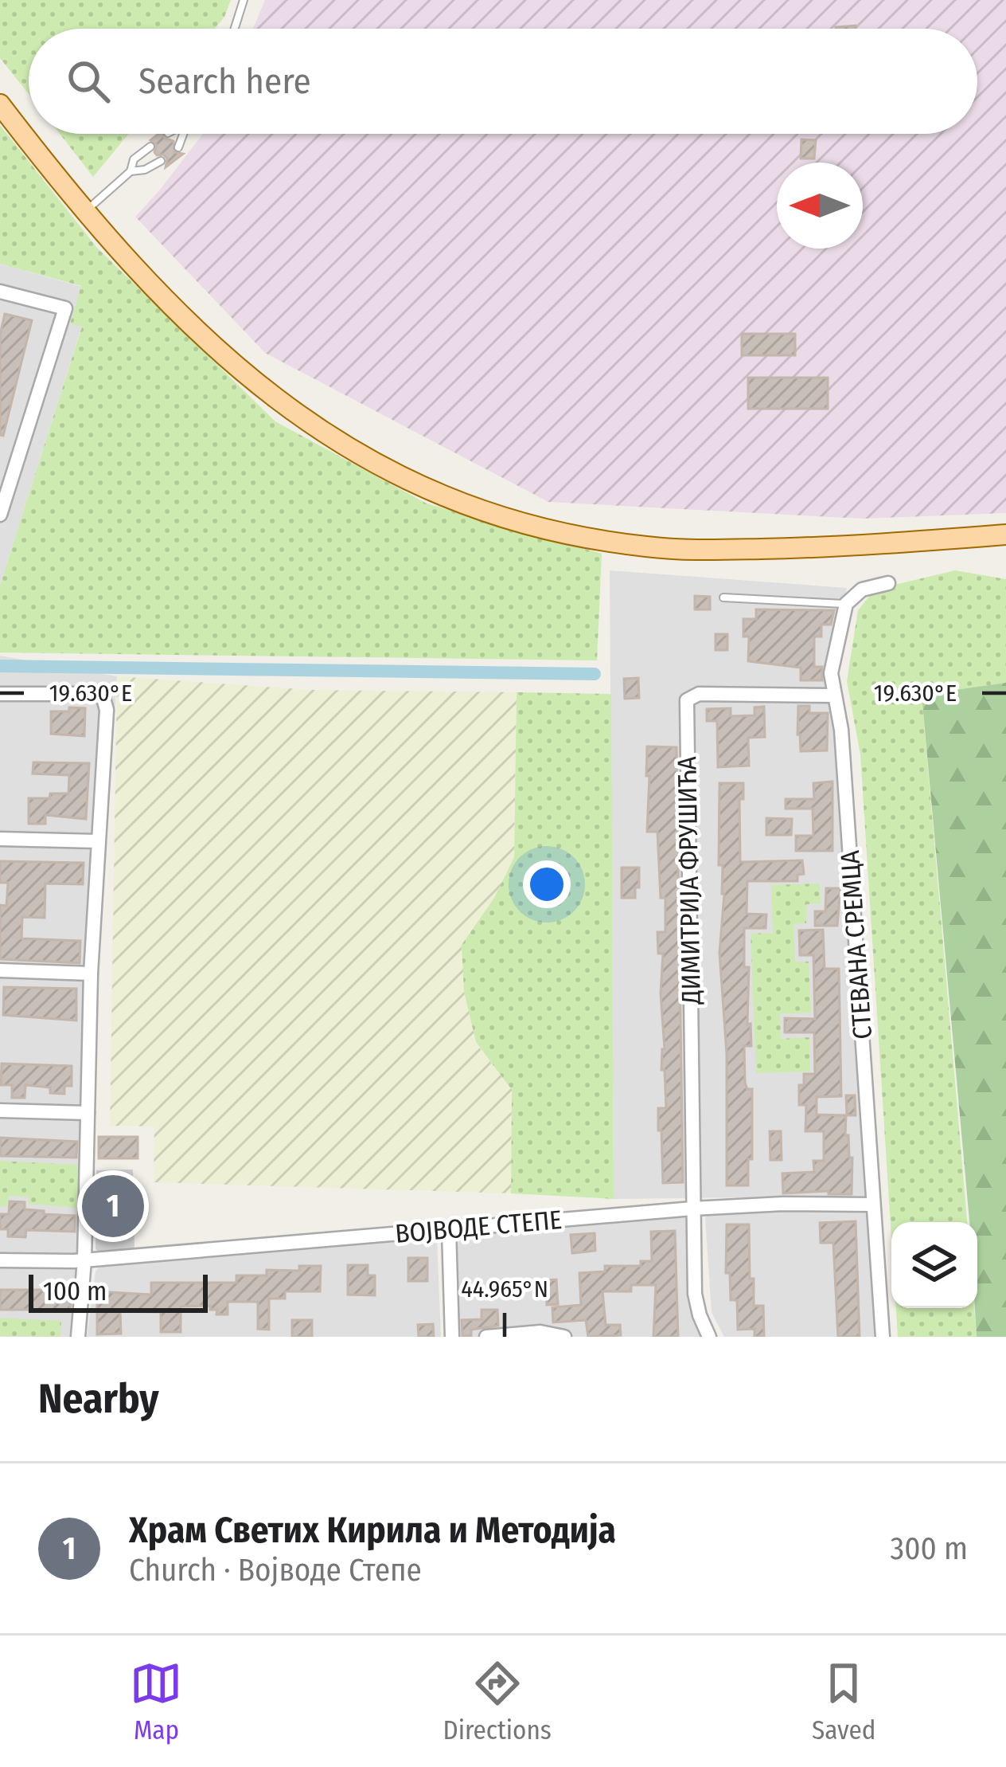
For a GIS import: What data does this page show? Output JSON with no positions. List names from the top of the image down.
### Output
{
  "streets": {
    "street": ["ДИМИТРИЈА ФРУШИЋА", "СТЕВАНА СРЕМЦА", "ВОЈВОДЕ СТЕПЕ"]
  },
  "crossings": [
    ["ДИМИТРИЈА ФРУШИЋА", "СТЕВАНА СРЕМЦА"],
    ["ДИМИТРИЈА ФРУШИЋА", "ВОЈВОДЕ СТЕПЕ"],
    ["СТЕВАНА СРЕМЦА", "ВОЈВОДЕ СТЕПЕ"]
  ],
  "scale_bar": "100 m",
  "north": "left",
  "page": {
    "search": "Search here",
    "pins": "1",
    "scale": "100 m",
    "heading": "Nearby",
    "list": [
      {
        "mark": "1",
        "name": "Храм Светих Кирила и Методија",
        "note": "Church · Војводе Степе",
        "value": "300 m"
      }
    ],
    "nav": ["Map", "Directions", "Saved"]
  },
  "coordinates": ["19.630°E", "44.965°N"]
}
